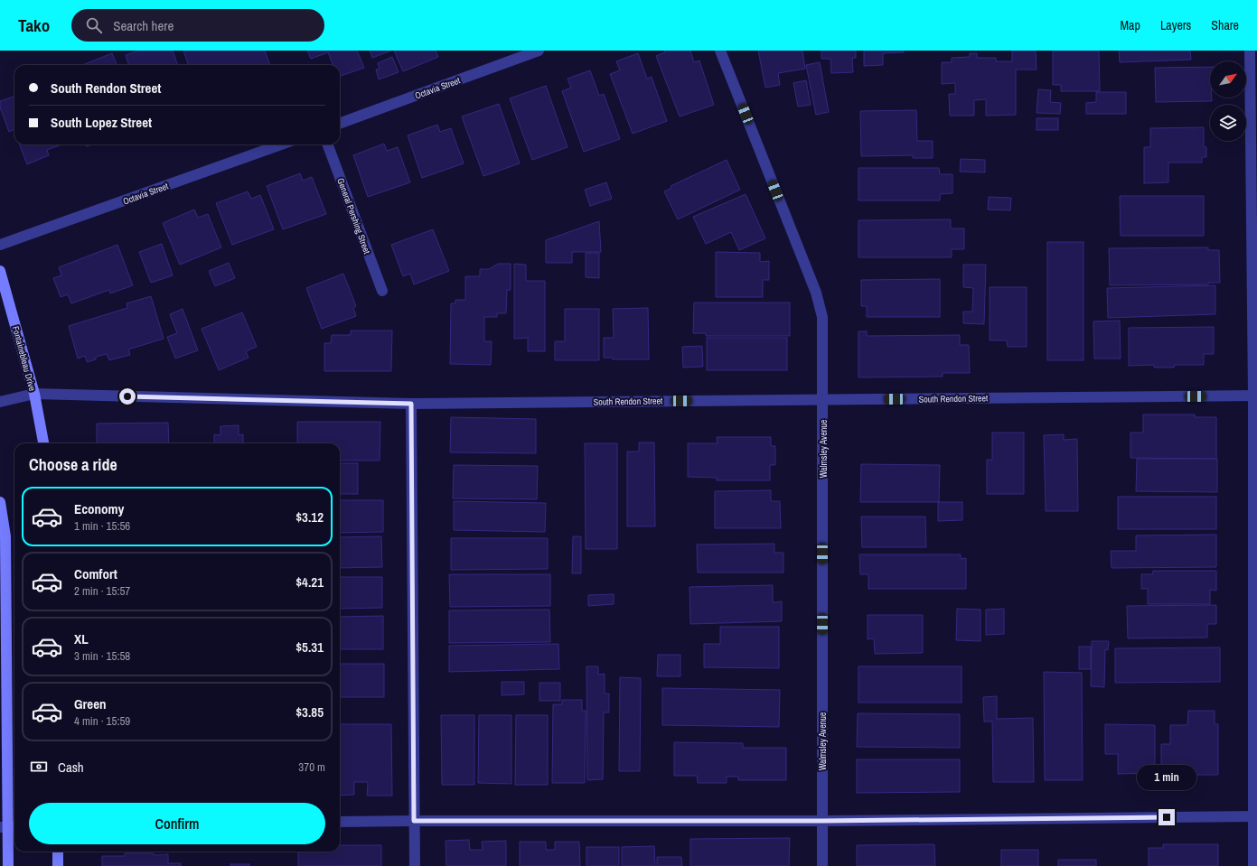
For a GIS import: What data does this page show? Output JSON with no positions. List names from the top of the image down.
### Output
{
  "streets": {
    "street": [
      "Octavia Street",
      "General Pershing Street",
      "Fontainebleau Drive",
      "South Rendon Street",
      "Walmsley Avenue"
    ]
  },
  "crossings": [
    ["Fontainebleau Drive", "South Rendon Street"],
    ["South Rendon Street", "Walmsley Avenue"]
  ],
  "north": "top right",
  "page": {
    "header": "Tako",
    "search": "Search here",
    "nav": ["Map", "Layers", "Share"],
    "banner": ["South Rendon Street", "South Lopez Street"],
    "heading": "Choose a ride",
    "list": [
      {
        "name": "Economy",
        "note": "1 min · 15:56",
        "value": "$3.12"
      },
      {
        "name": "Comfort",
        "note": "2 min · 15:57",
        "value": "$4.21"
      },
      {
        "name": "XL",
        "note": "3 min · 15:58",
        "value": "$5.31"
      },
      {
        "name": "Green",
        "note": "4 min · 15:59",
        "value": "$3.85"
      }
    ],
    "pay": ["Cash", "370 m"],
    "bubble": "1 min",
    "buttons": "Confirm"
  }
}
